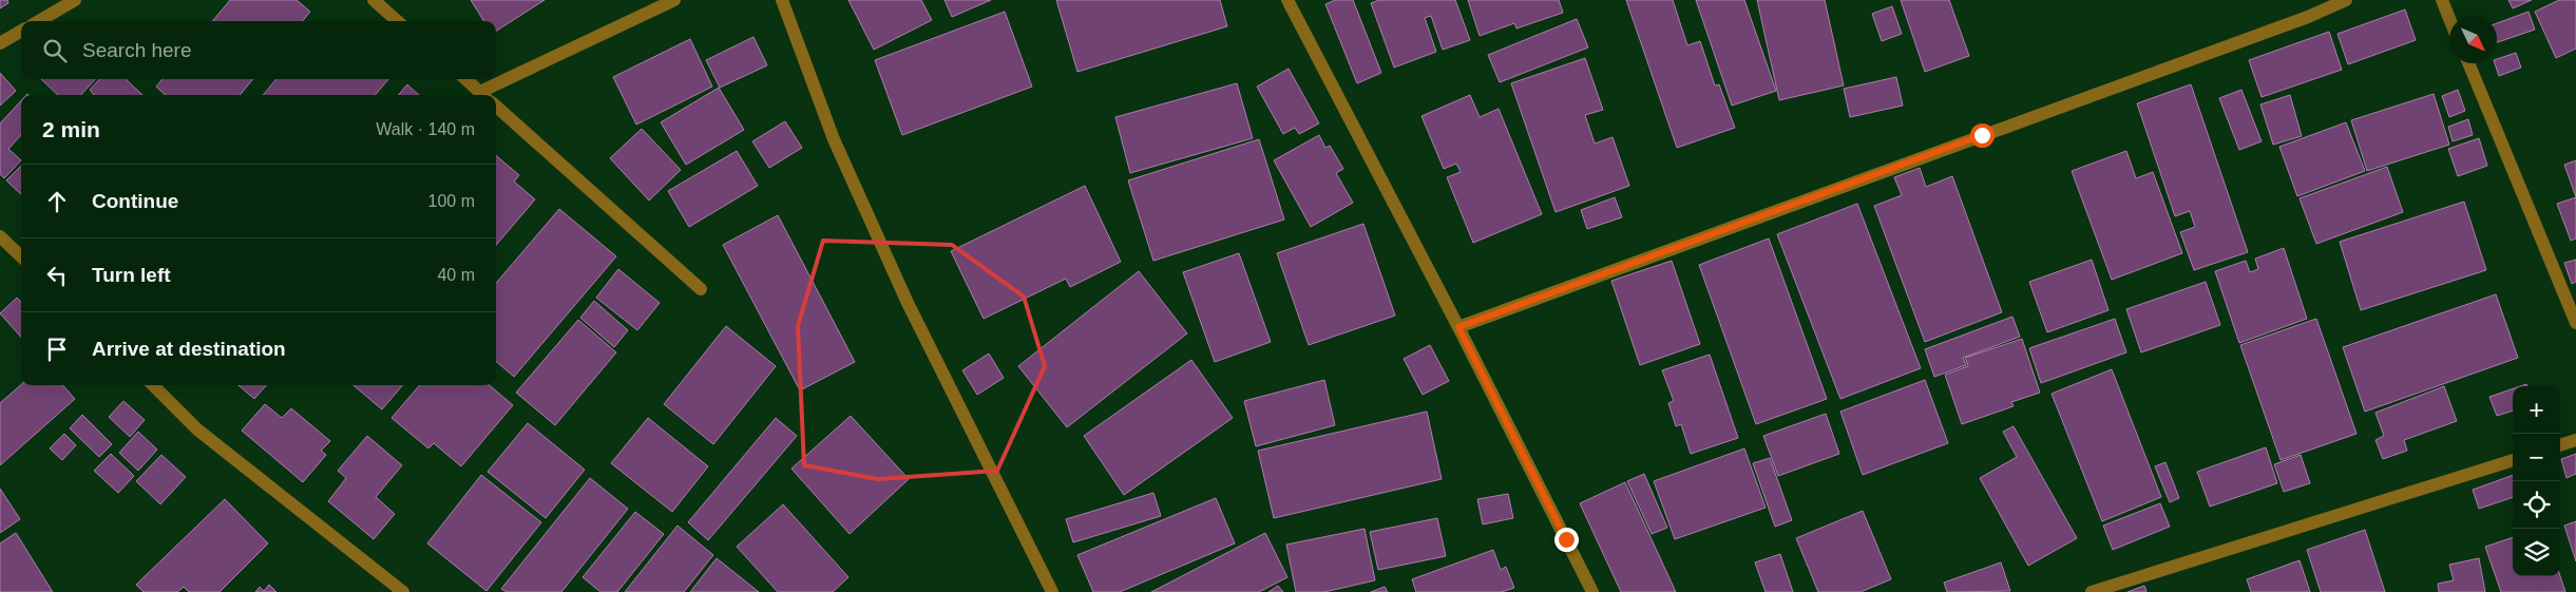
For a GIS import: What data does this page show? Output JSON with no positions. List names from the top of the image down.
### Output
{
  "north": "bottom right",
  "page": {
    "search": "Search here",
    "heading": ["2 min", "Walk · 140 m"],
    "list": [
      ["Continue", "100 m"],
      ["Turn left", "40 m"],
      "Arrive at destination"
    ],
    "map_buttons": ["+", "−"]
  }
}
